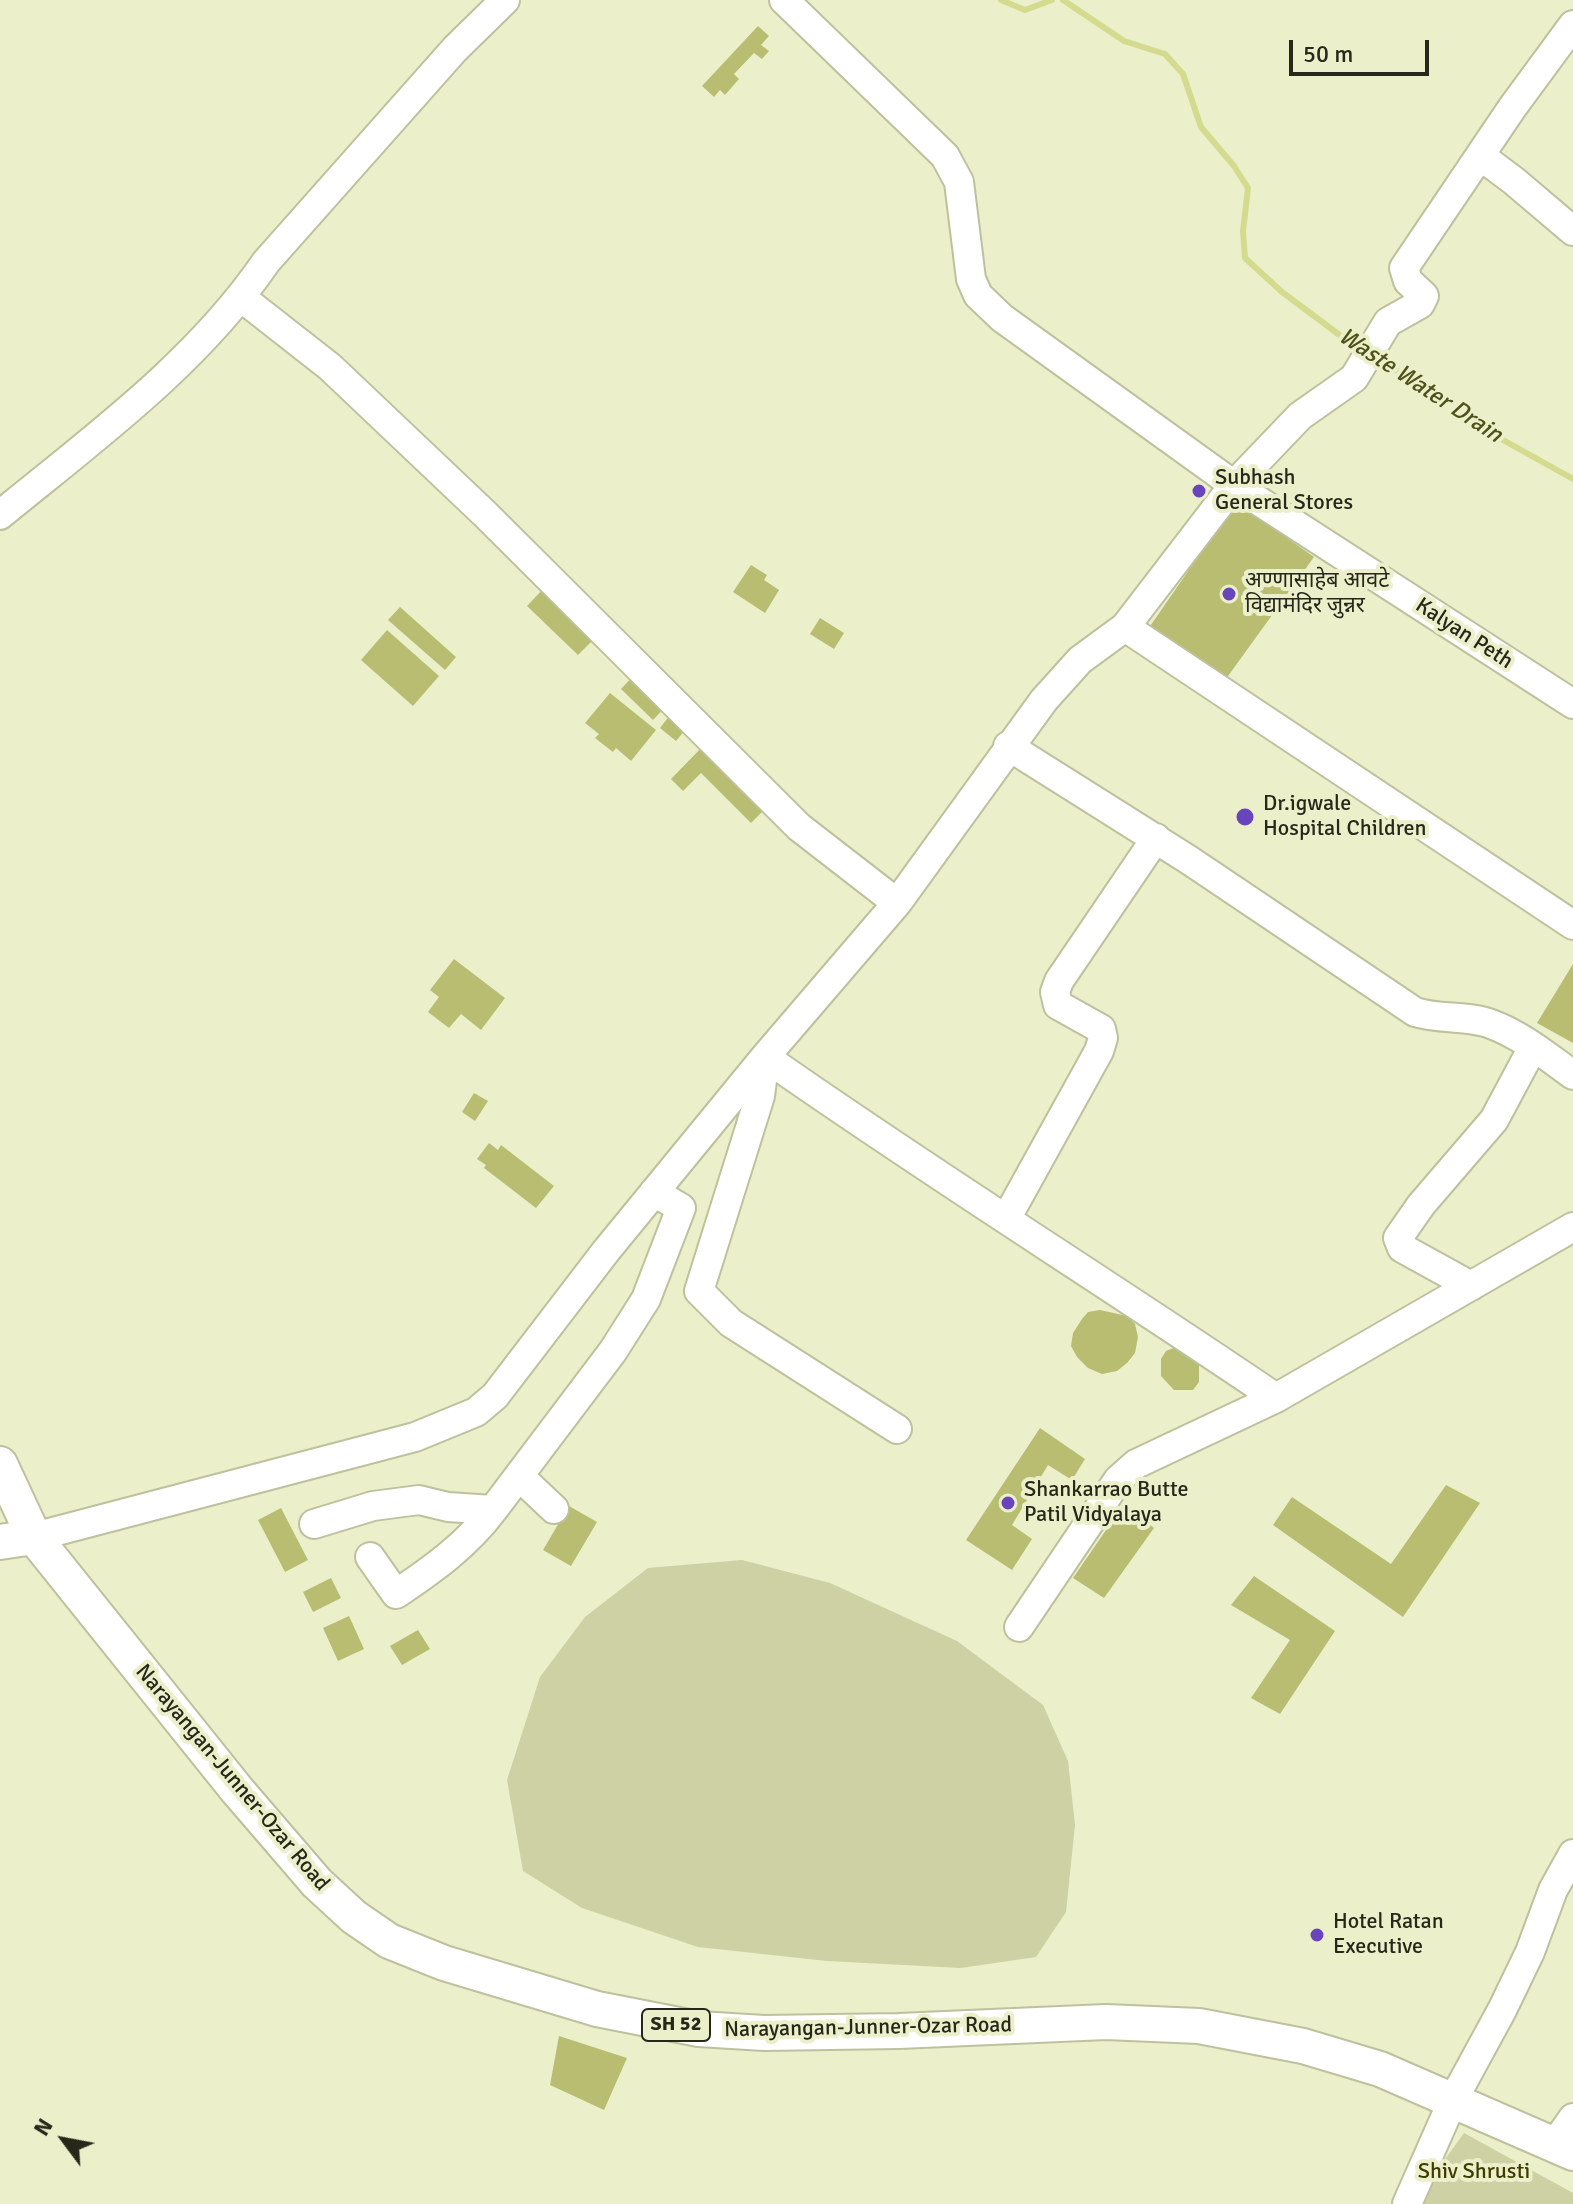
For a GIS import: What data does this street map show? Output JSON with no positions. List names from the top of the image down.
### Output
{
  "streets": {
    "main road": ["Narayangan-Junner-Ozar Road", "SH 52"],
    "street": ["Kalyan Peth"]
  },
  "water": ["Waste Water Drain"],
  "parks": ["Shiv Shrusti"],
  "places": [
    "Subhash General Stores",
    "अण्णासाहेब आवटे विद्यामंदिर जुन्नर",
    "Dr.igwale Hospital Children",
    "Shankarrao Butte Patil Vidyalaya",
    "Hotel Ratan Executive"
  ],
  "scale_bar": "50 m",
  "north": "top left"
}
